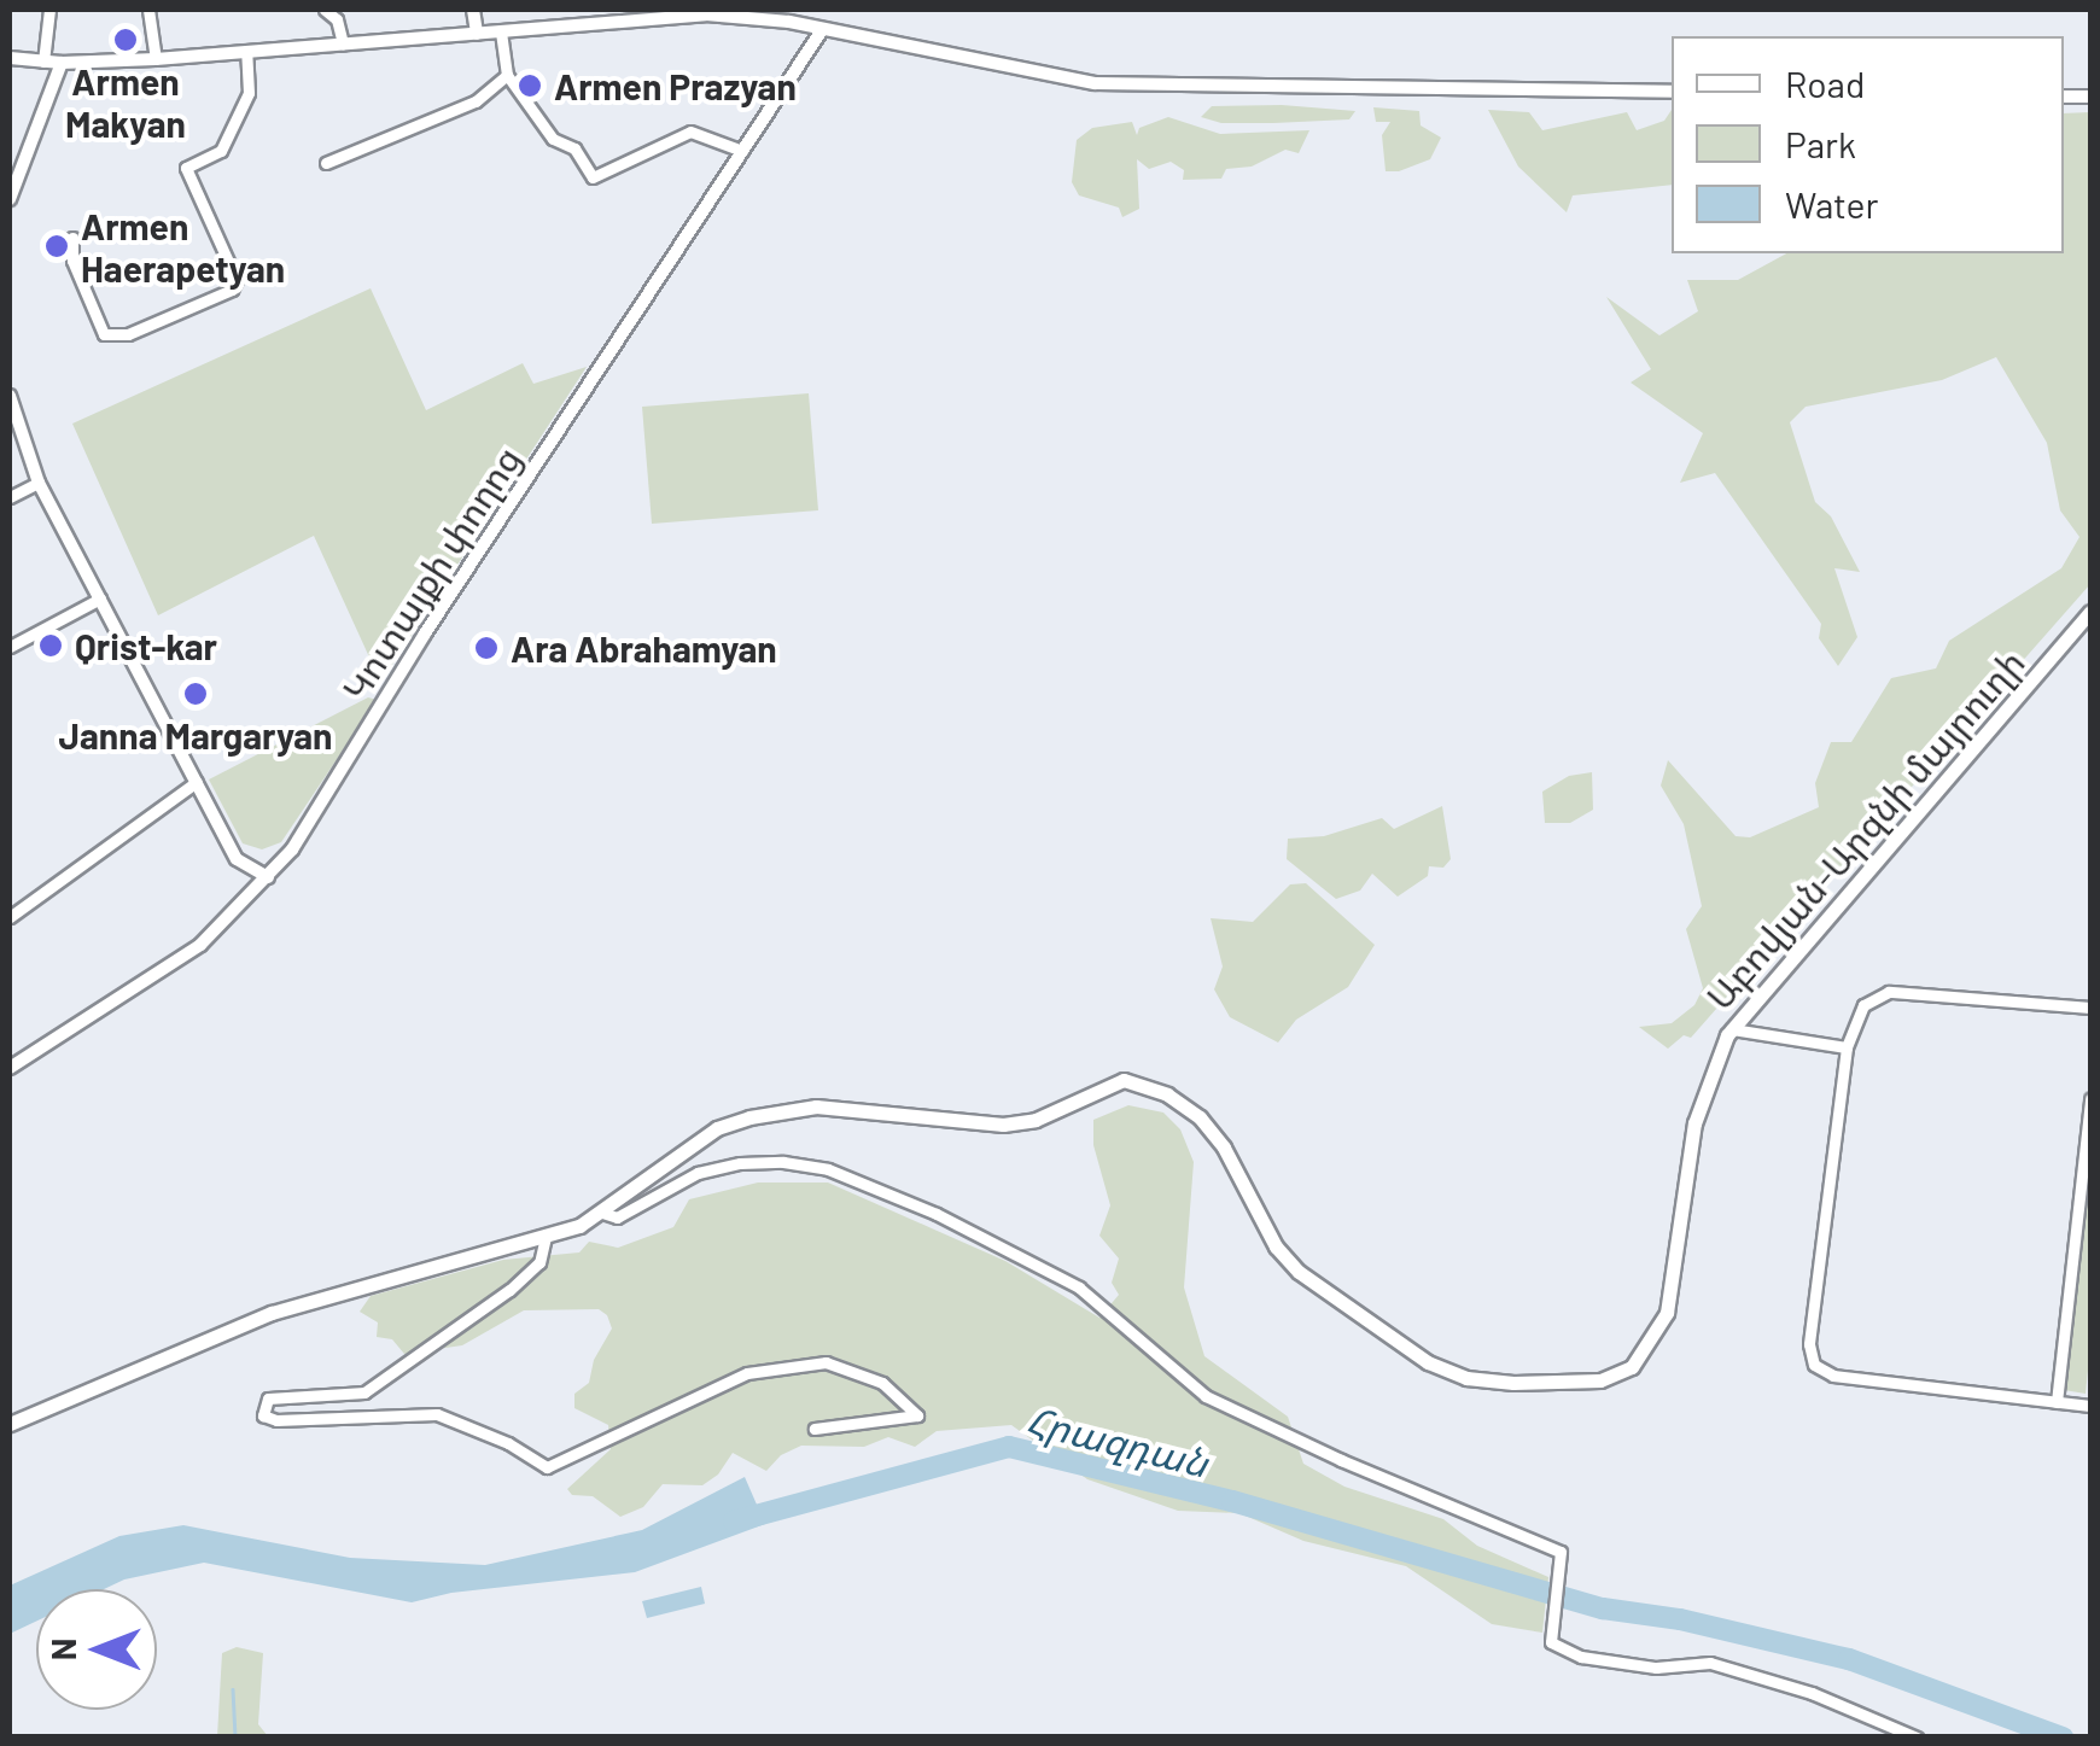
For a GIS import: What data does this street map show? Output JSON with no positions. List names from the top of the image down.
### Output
{
  "streets": {
    "main road": ["Աբովյան-Արզնի մայրուղի"],
    "street": ["Կոտայքի փողոց"]
  },
  "water": ["Հրազդան"],
  "places": [
    "Armen Makyan",
    "Armen Prazyan",
    "Armen Haerapetyan",
    "Qrist-kar",
    "Ara Abrahamyan",
    "Janna Margaryan"
  ],
  "legend": ["Road", "Park", "Water"],
  "north": "left"
}
